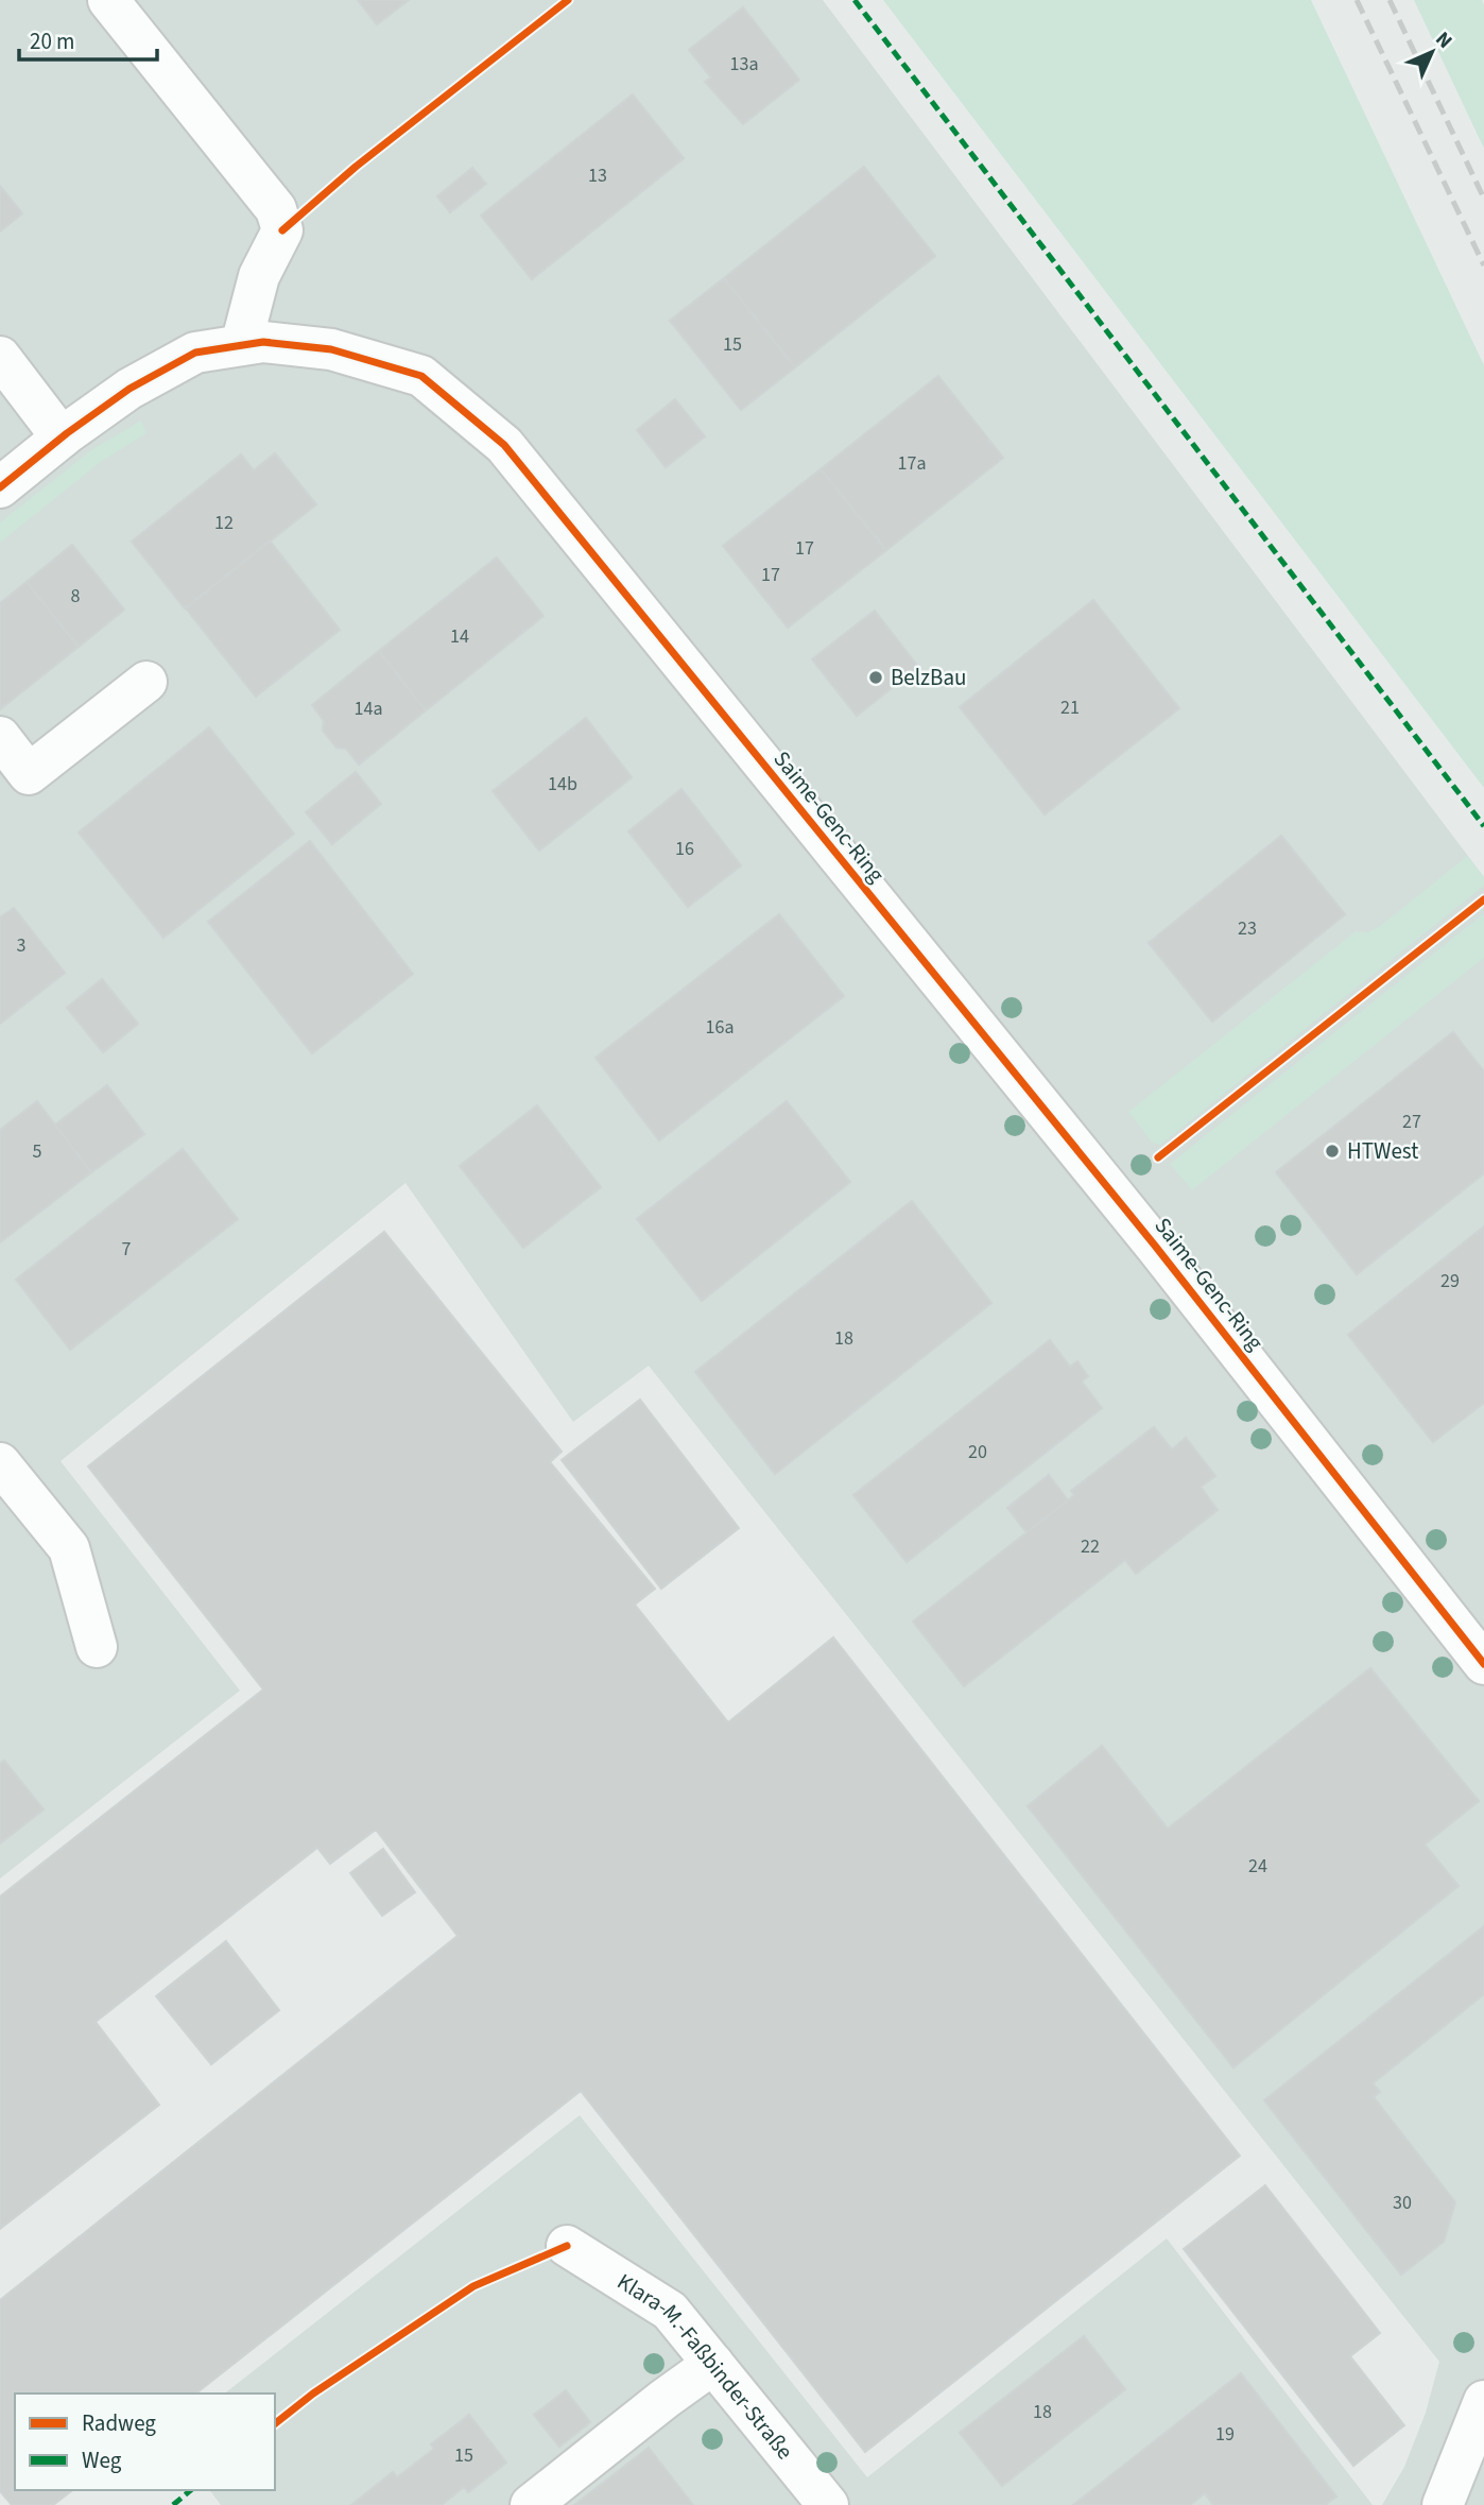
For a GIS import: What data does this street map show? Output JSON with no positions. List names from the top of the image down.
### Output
{
  "streets": {
    "street": ["Saime-Genc-Ring", "Klara-M.-Faßbinder-Straße"]
  },
  "places": ["BelzBau", "HTWest"],
  "house_numbers": [
    "13a",
    "13",
    "15",
    "17a",
    "12",
    "17",
    "17",
    "8",
    "14",
    "21",
    "14a",
    "14b",
    "16",
    "23",
    "3",
    "16a",
    "27",
    "5",
    "7",
    "29",
    "18",
    "20",
    "22",
    "24",
    "30",
    "18",
    "19",
    "15"
  ],
  "legend": ["Radweg", "Weg"],
  "scale_bar": "20 m",
  "north": "top right"
}
